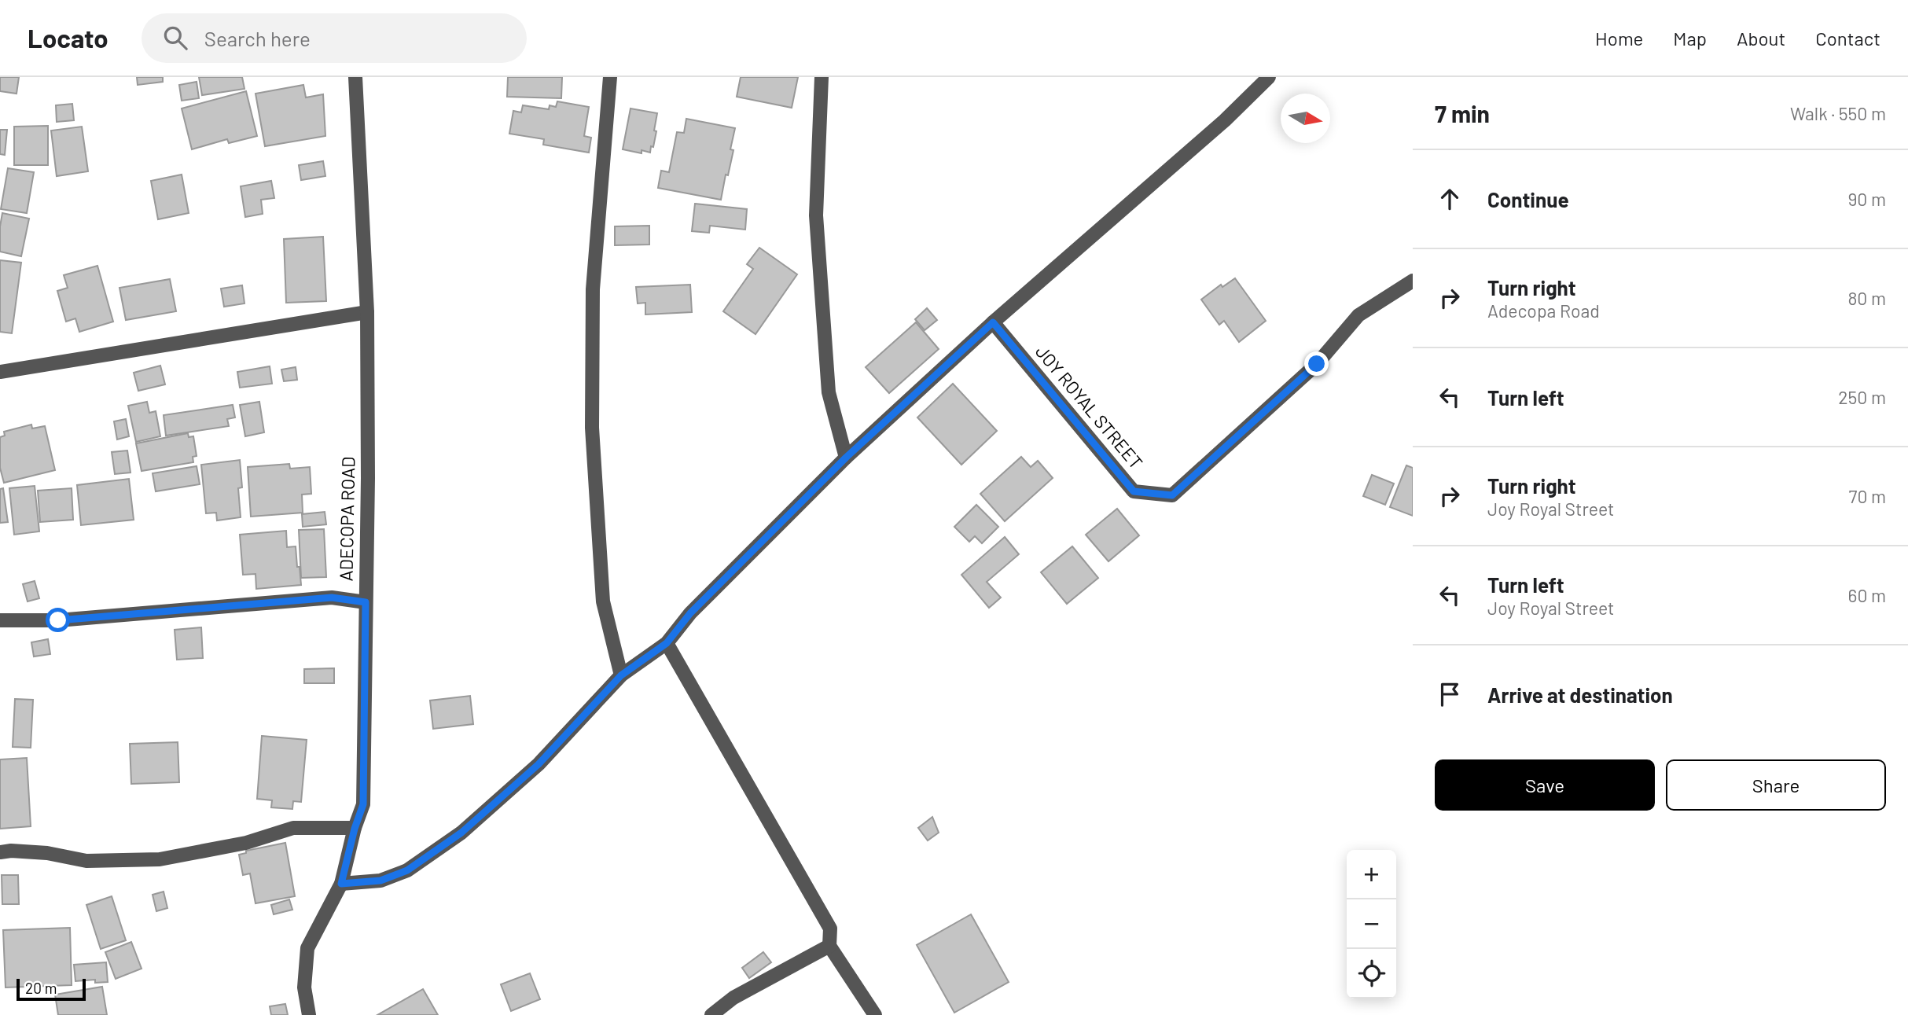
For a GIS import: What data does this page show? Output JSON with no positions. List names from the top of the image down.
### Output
{
  "streets": {
    "street": ["JOY ROYAL STREET", "ADECOPA ROAD"]
  },
  "scale_bar": "20 m",
  "north": "right",
  "page": {
    "header": "Locato",
    "search": "Search here",
    "nav": [
      "Home",
      "Map",
      "About",
      "Contact"
    ],
    "heading": ["7 min", "Walk · 550 m"],
    "list": [
      ["Continue", "90 m"],
      ["Turn right", "Adecopa Road", "80 m"],
      ["Turn left", "250 m"],
      ["Turn right", "Joy Royal Street", "70 m"],
      ["Turn left", "Joy Royal Street", "60 m"],
      "Arrive at destination"
    ],
    "buttons": ["Save", "Share"],
    "map_buttons": ["+", "−"],
    "scale": "20 m"
  }
}
